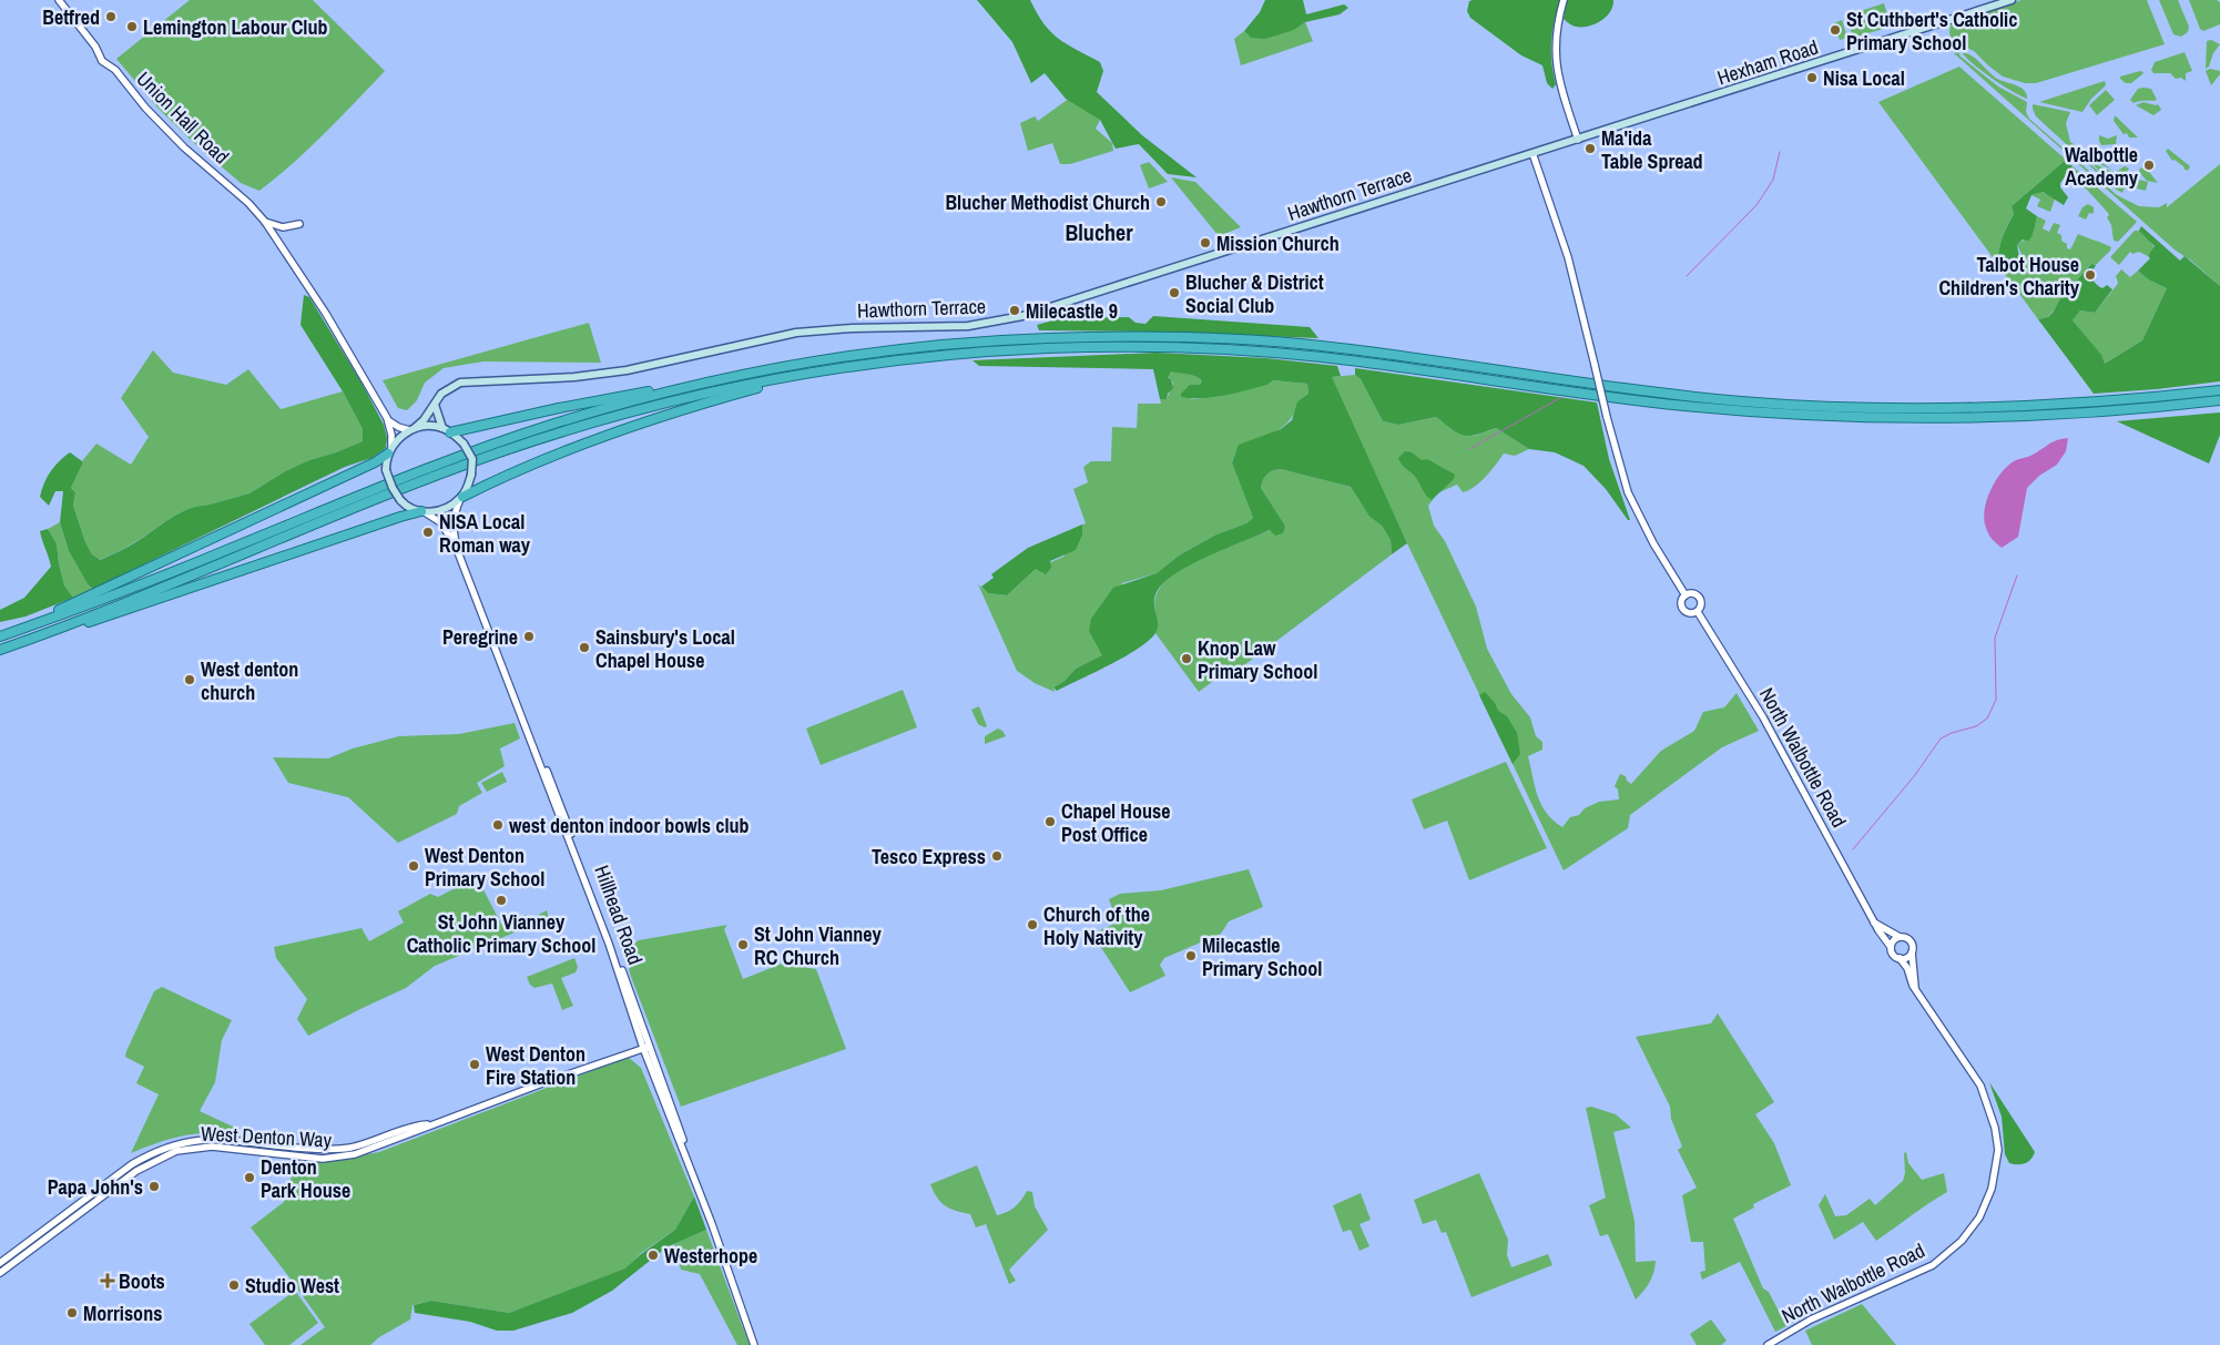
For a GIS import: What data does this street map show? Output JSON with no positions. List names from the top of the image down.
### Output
{
  "streets": {
    "main road": ["Hexham Road", "Hawthorn Terrace"],
    "street": [
      "Union Hall Road",
      "North Walbottle Road",
      "Hillhead Road",
      "West Denton Way"
    ]
  },
  "crossings": [
    ["Hexham Road", "Hawthorn Terrace"],
    ["Hexham Road", "North Walbottle Road"],
    ["Hawthorn Terrace", "North Walbottle Road"],
    ["Hawthorn Terrace", "Hillhead Road"],
    ["Hillhead Road", "West Denton Way"]
  ],
  "districts": ["Blucher"],
  "places": {
    "other": [
      "Betfred",
      "Lemington Labour Club",
      "St Cuthbert's Catholic Primary School",
      "Nisa Local",
      "Ma'ida Table Spread",
      "Walbottle Academy",
      "Blucher Methodist Church",
      "Mission Church",
      "Talbot House Children's Charity",
      "Blucher & District Social Club",
      "Milecastle 9",
      "NISA Local Roman way",
      "Peregrine",
      "Sainsbury's Local Chapel House",
      "Knop Law Primary School",
      "West denton church",
      "Chapel House Post Office",
      "west denton indoor bowls club",
      "Tesco Express",
      "West Denton Primary School",
      "St John Vianney Catholic Primary School",
      "Church of the Holy Nativity",
      "St John Vianney RC Church",
      "Milecastle Primary School",
      "West Denton Fire Station",
      "Denton Park House",
      "Papa John's",
      "Westerhope",
      "Studio West",
      "Morrisons"
    ],
    "health": ["Boots"]
  }
}
